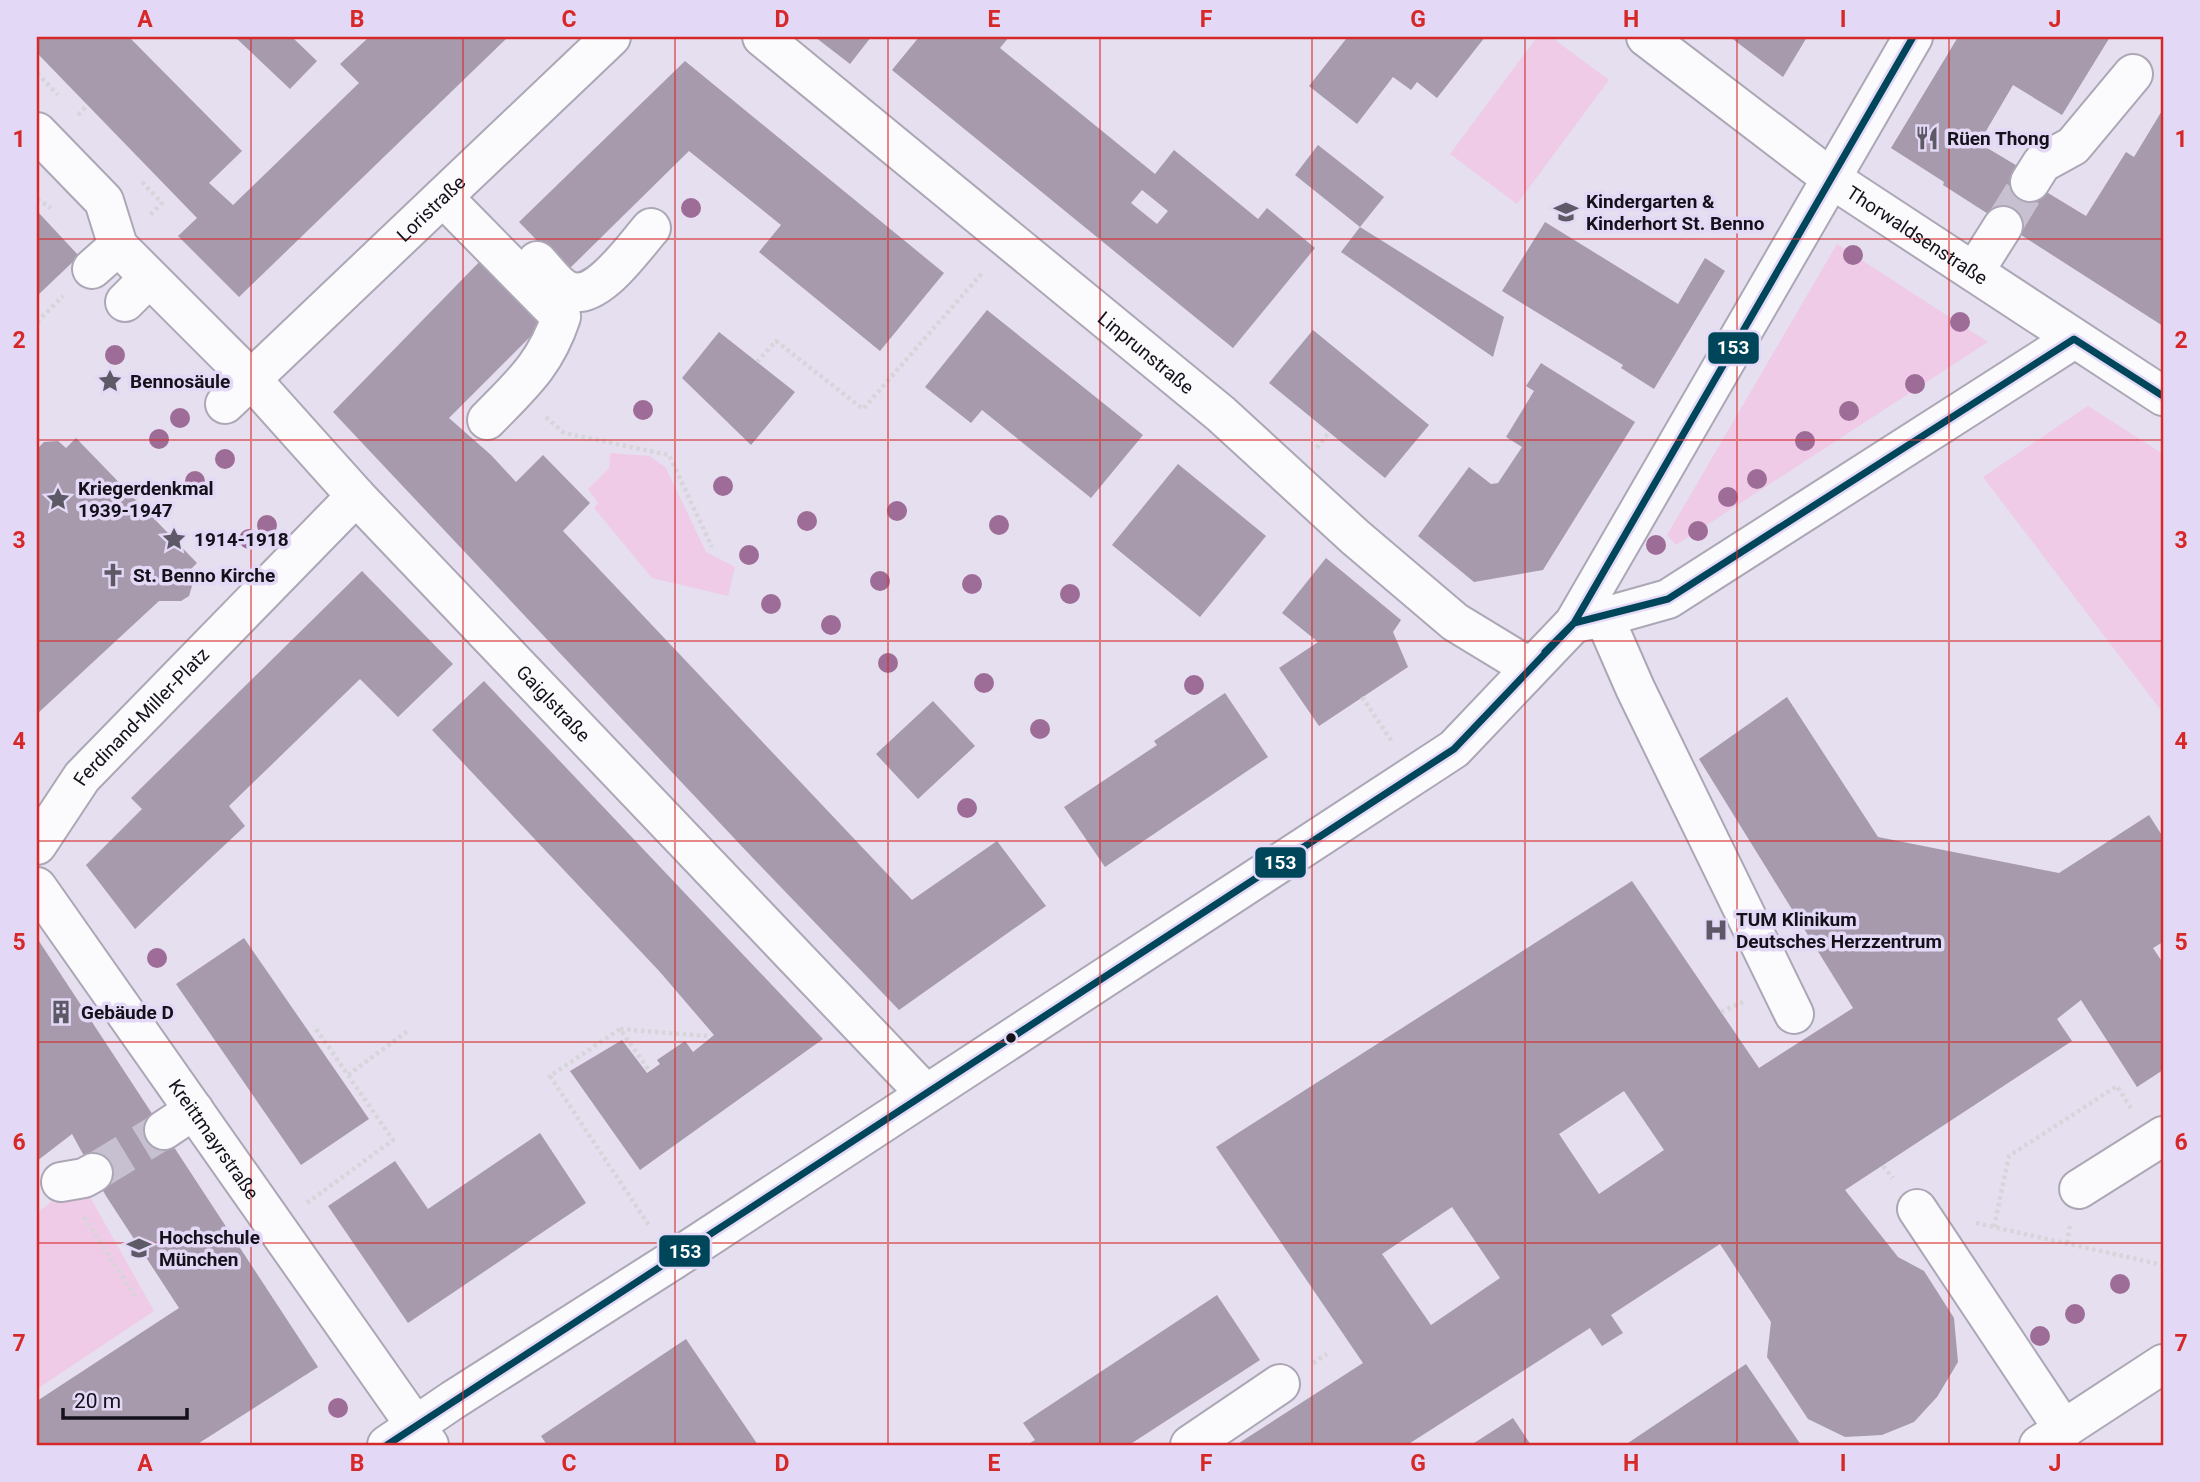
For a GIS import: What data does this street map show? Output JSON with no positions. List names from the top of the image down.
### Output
{
  "streets": {
    "street": [
      "Loristraße",
      "Thorwaldsenstraße",
      "Linprunstraße",
      "Gaiglstraße",
      "Ferdinand-Miller-Platz",
      "Kreittmayrstraße"
    ]
  },
  "crossings": [
    ["Gaiglstraße", "Ferdinand-Miller-Platz"]
  ],
  "places": {
    "restaurant": ["Rüen Thong"],
    "school or university": ["Kindergarten & Kinderhort St. Benno", "Hochschule München"],
    "place": ["Bennosäule", "Kriegerdenkmal 1939-1947", "1914-1918"],
    "church": ["St. Benno Kirche"],
    "hospital": ["TUM Klinikum Deutsches Herzzentrum"],
    "building": ["Gebäude D"]
  },
  "lines": ["transit line 153"],
  "scale_bar": "20 m",
  "grid": {
    "columns": [
      "A",
      "B",
      "C",
      "D",
      "E",
      "F",
      "G",
      "H",
      "I",
      "J"
    ],
    "rows": [
      "1",
      "2",
      "3",
      "4",
      "5",
      "6",
      "7"
    ]
  }
}
